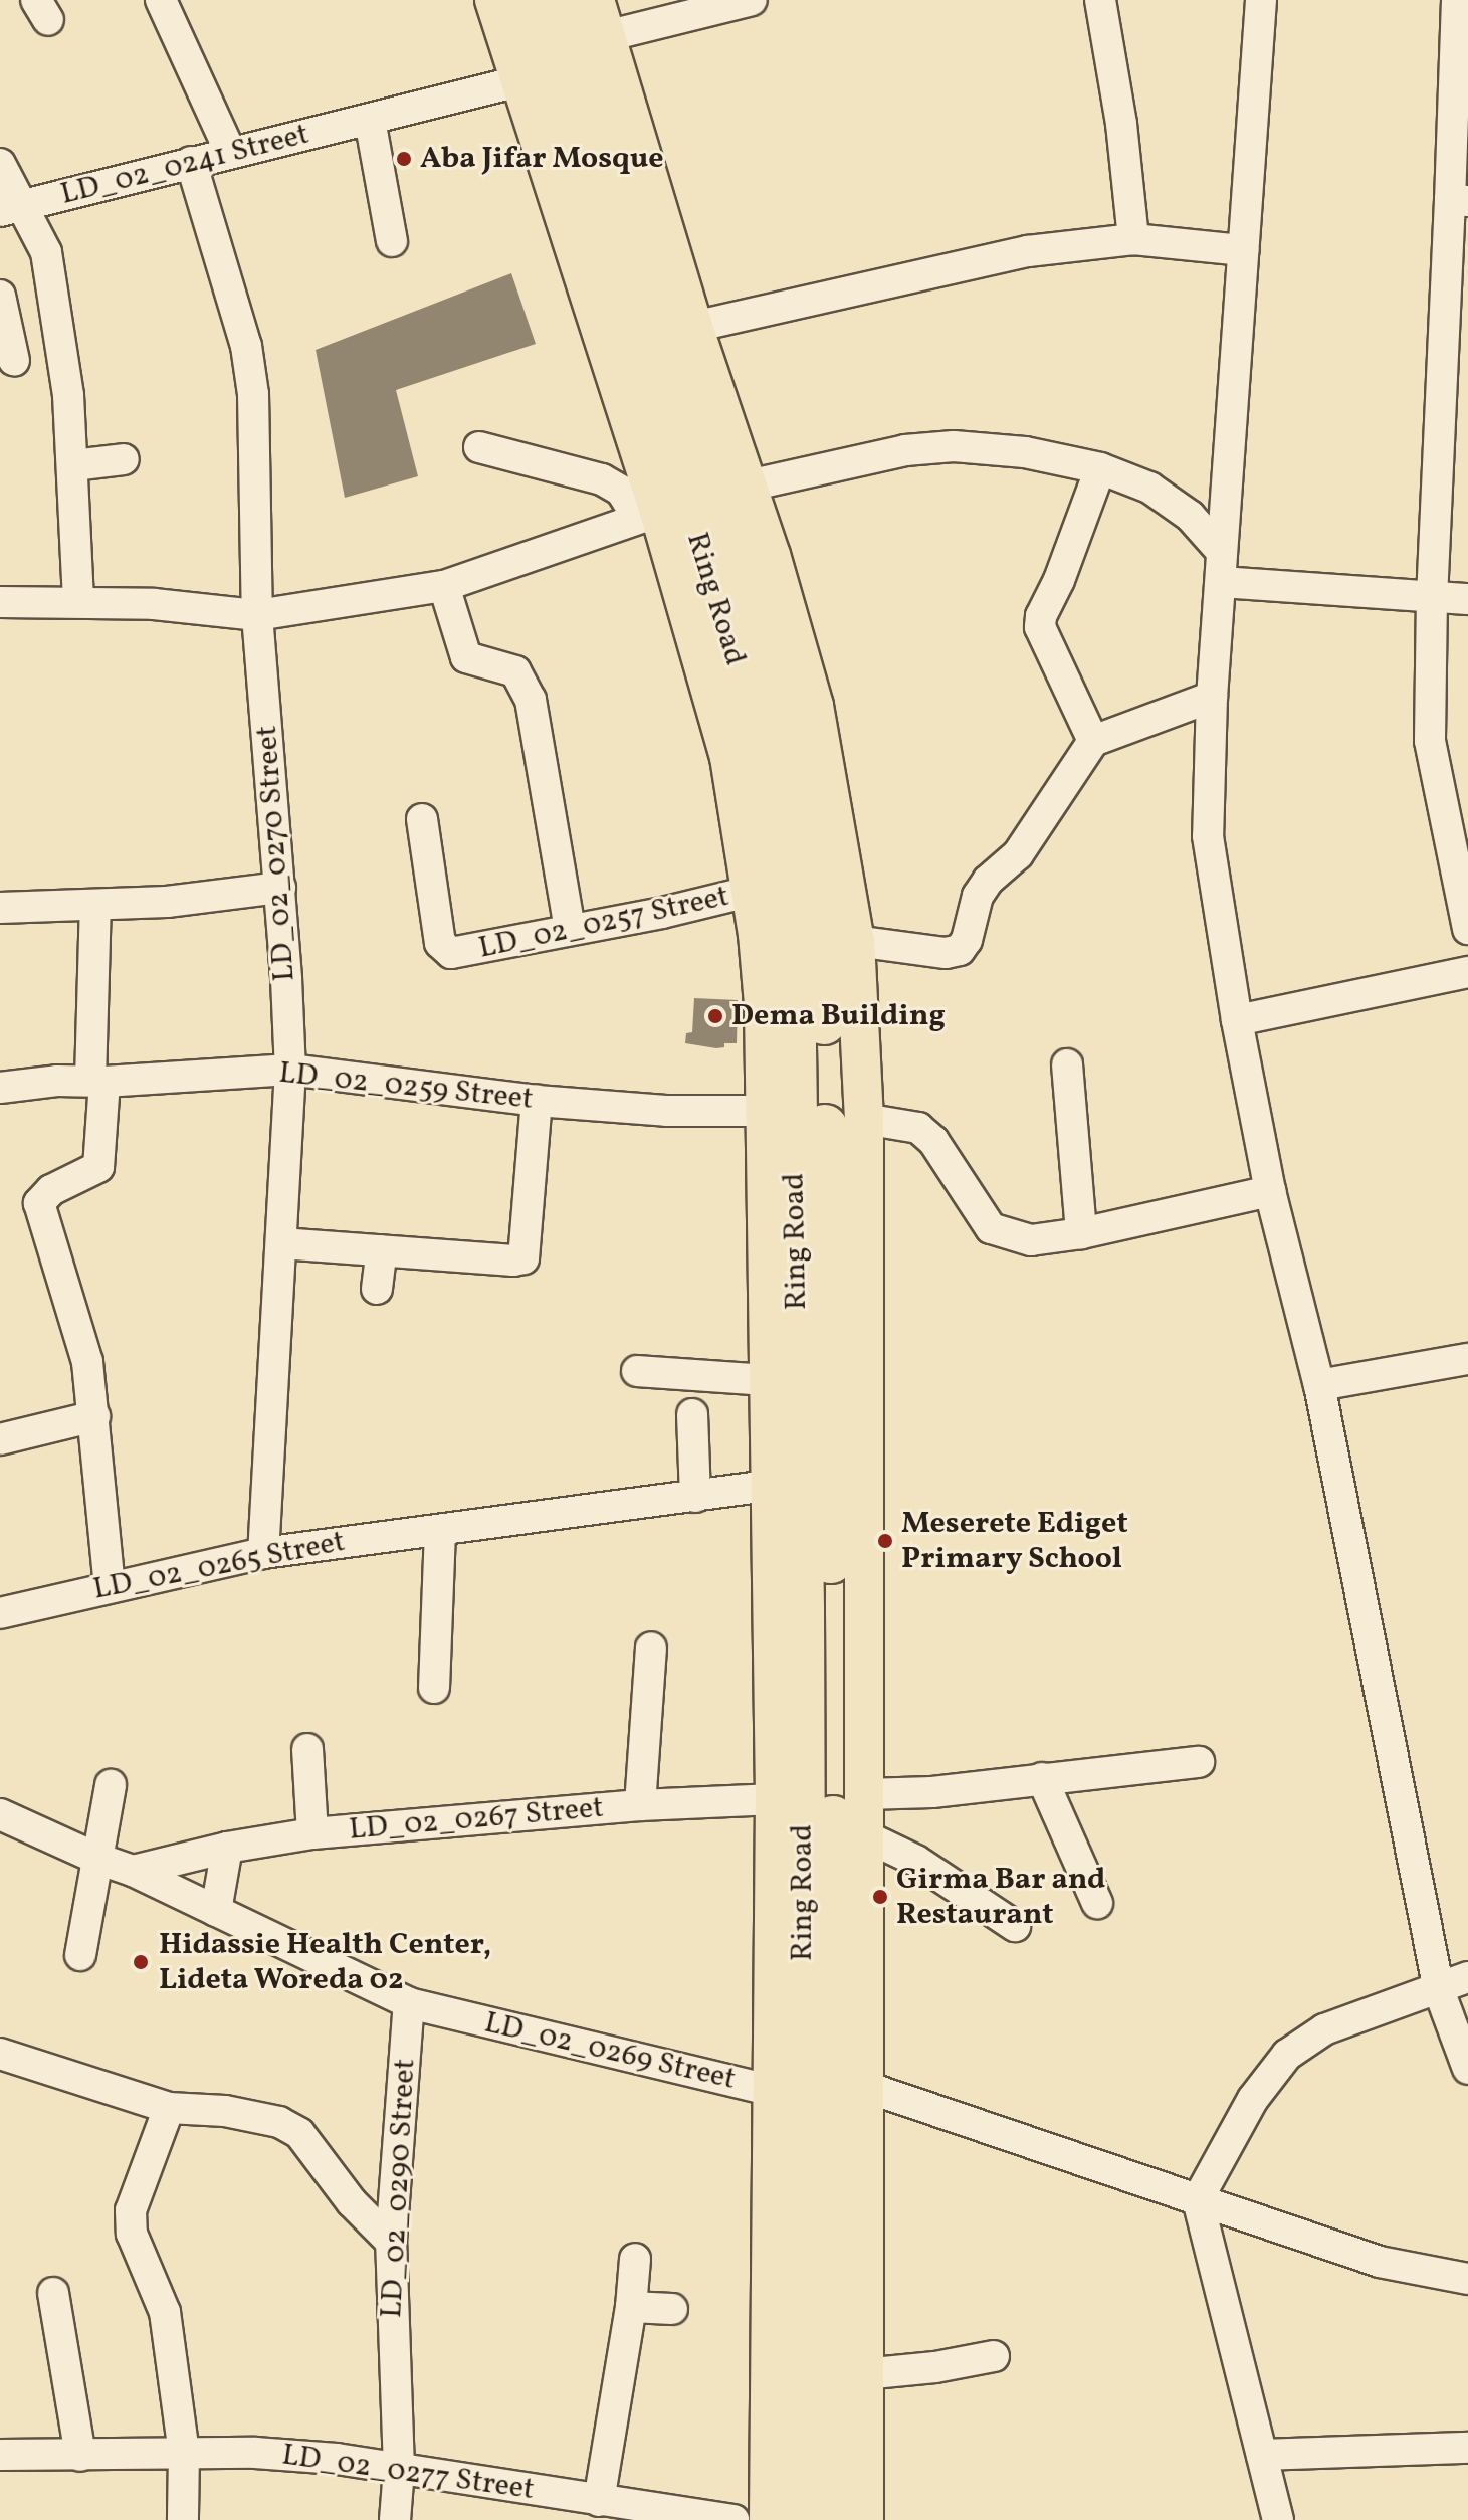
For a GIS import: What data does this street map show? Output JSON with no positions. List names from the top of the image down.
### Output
{
  "streets": {
    "highway": ["Ring Road"],
    "street": [
      "LD_02_0241 Street",
      "LD_02_0270 Street",
      "LD_02_0257 Street",
      "LD_02_0259 Street",
      "LD_02_0265 Street",
      "LD_02_0267 Street",
      "LD_02_0269 Street",
      "LD_02_0290 Street",
      "LD_02_0277 Street"
    ]
  },
  "crossings": [
    ["LD_02_0241 Street", "LD_02_0270 Street"],
    ["LD_02_0270 Street", "LD_02_0259 Street"],
    ["LD_02_0270 Street", "LD_02_0265 Street"],
    ["LD_02_0267 Street", "LD_02_0269 Street"],
    ["LD_02_0269 Street", "LD_02_0290 Street"],
    ["LD_02_0290 Street", "LD_02_0277 Street"]
  ],
  "places": [
    "Aba Jifar Mosque",
    "Dema Building",
    "Meserete Ediget Primary School",
    "Girma Bar and Restaurant",
    "Hidassie Health Center, Lideta Woreda 02"
  ]
}
